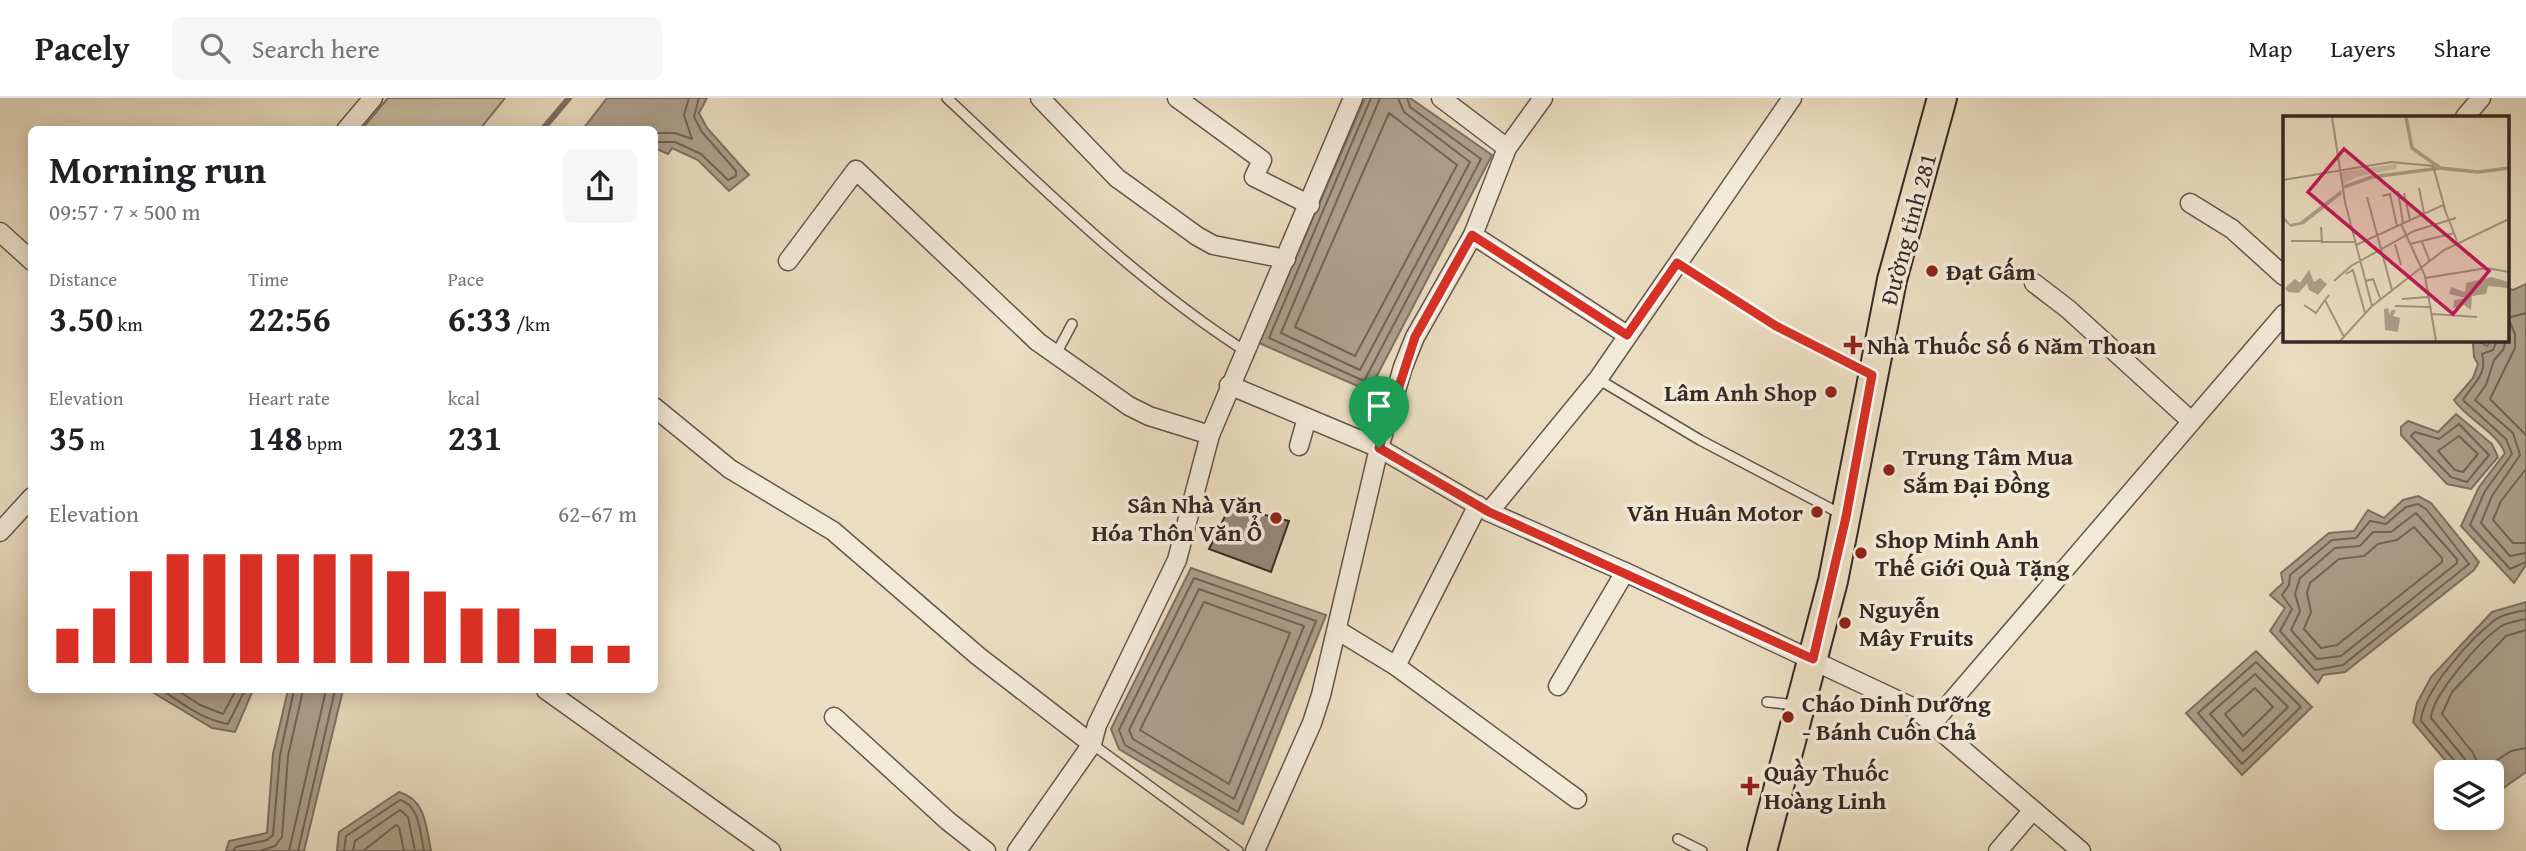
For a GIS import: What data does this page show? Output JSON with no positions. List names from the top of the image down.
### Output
{
  "streets": {
    "main road": ["Đường tỉnh 281"]
  },
  "places": {
    "other": [
      "Đạt Gấm",
      "Lâm Anh Shop",
      "Trung Tâm Mua Sắm Đại Đồng",
      "Văn Huân Motor",
      "Sân Nhà Văn Hóa Thôn Văn Ổ",
      "Shop Minh Anh Thế Giới Quà Tặng",
      "Nguyễn Mây Fruits",
      "Cháo Dinh Dưỡng - Bánh Cuốn Chả"
    ],
    "health": ["Nhà Thuốc Số 6 Năm Thoan", "Quầy Thuốc Hoàng Linh"]
  },
  "page": {
    "header": "Pacely",
    "search": "Search here",
    "nav": ["Map", "Layers", "Share"],
    "heading": ["Morning run", "09:57 · 7 × 500 m"],
    "stats": [
      ["Distance", "3.50 km"],
      ["Time", "22:56"],
      ["Pace", "6:33 /km"],
      ["Elevation", "35 m"],
      ["Heart rate", "148 bpm"],
      ["kcal", "231"]
    ],
    "chart": ["Elevation", "62–67 m"]
  }
}
